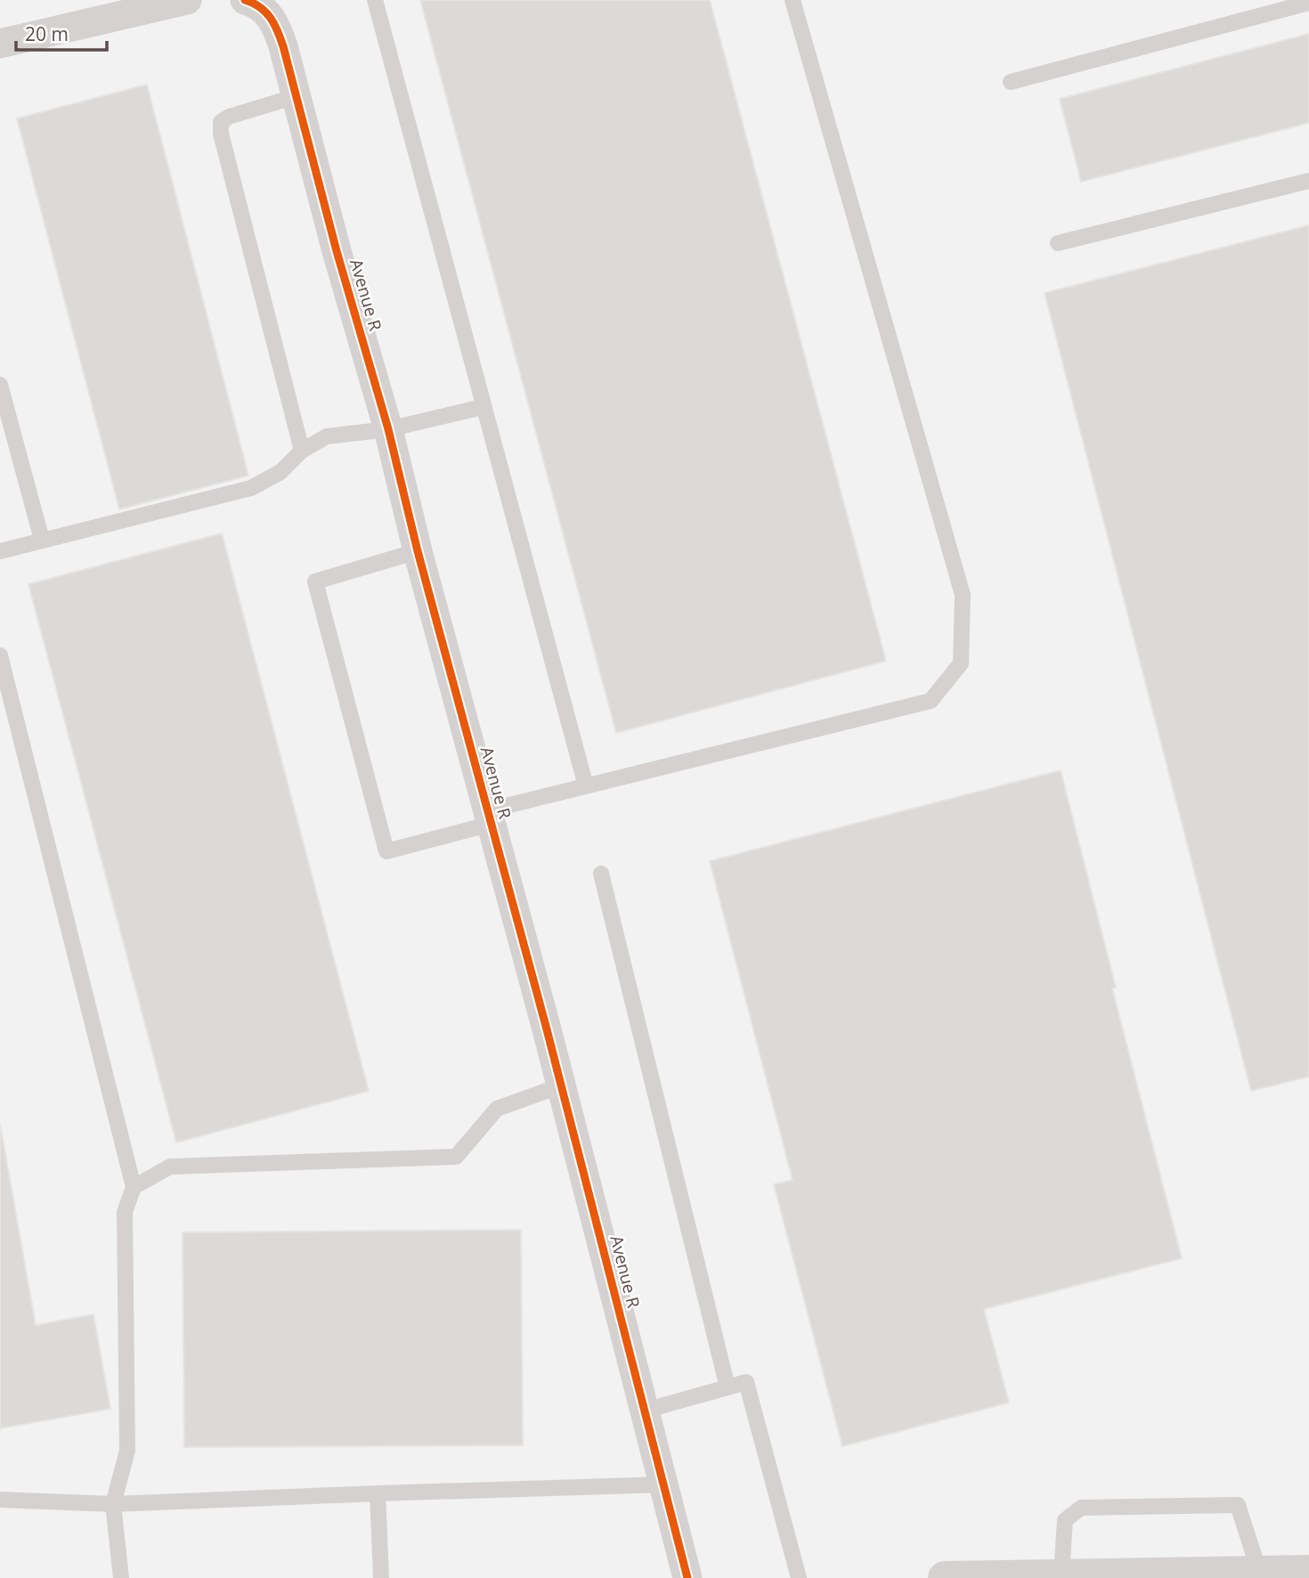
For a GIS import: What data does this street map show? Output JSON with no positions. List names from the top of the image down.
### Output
{
  "streets": {
    "street": ["Avenue R"]
  },
  "scale_bar": "20 m"
}
